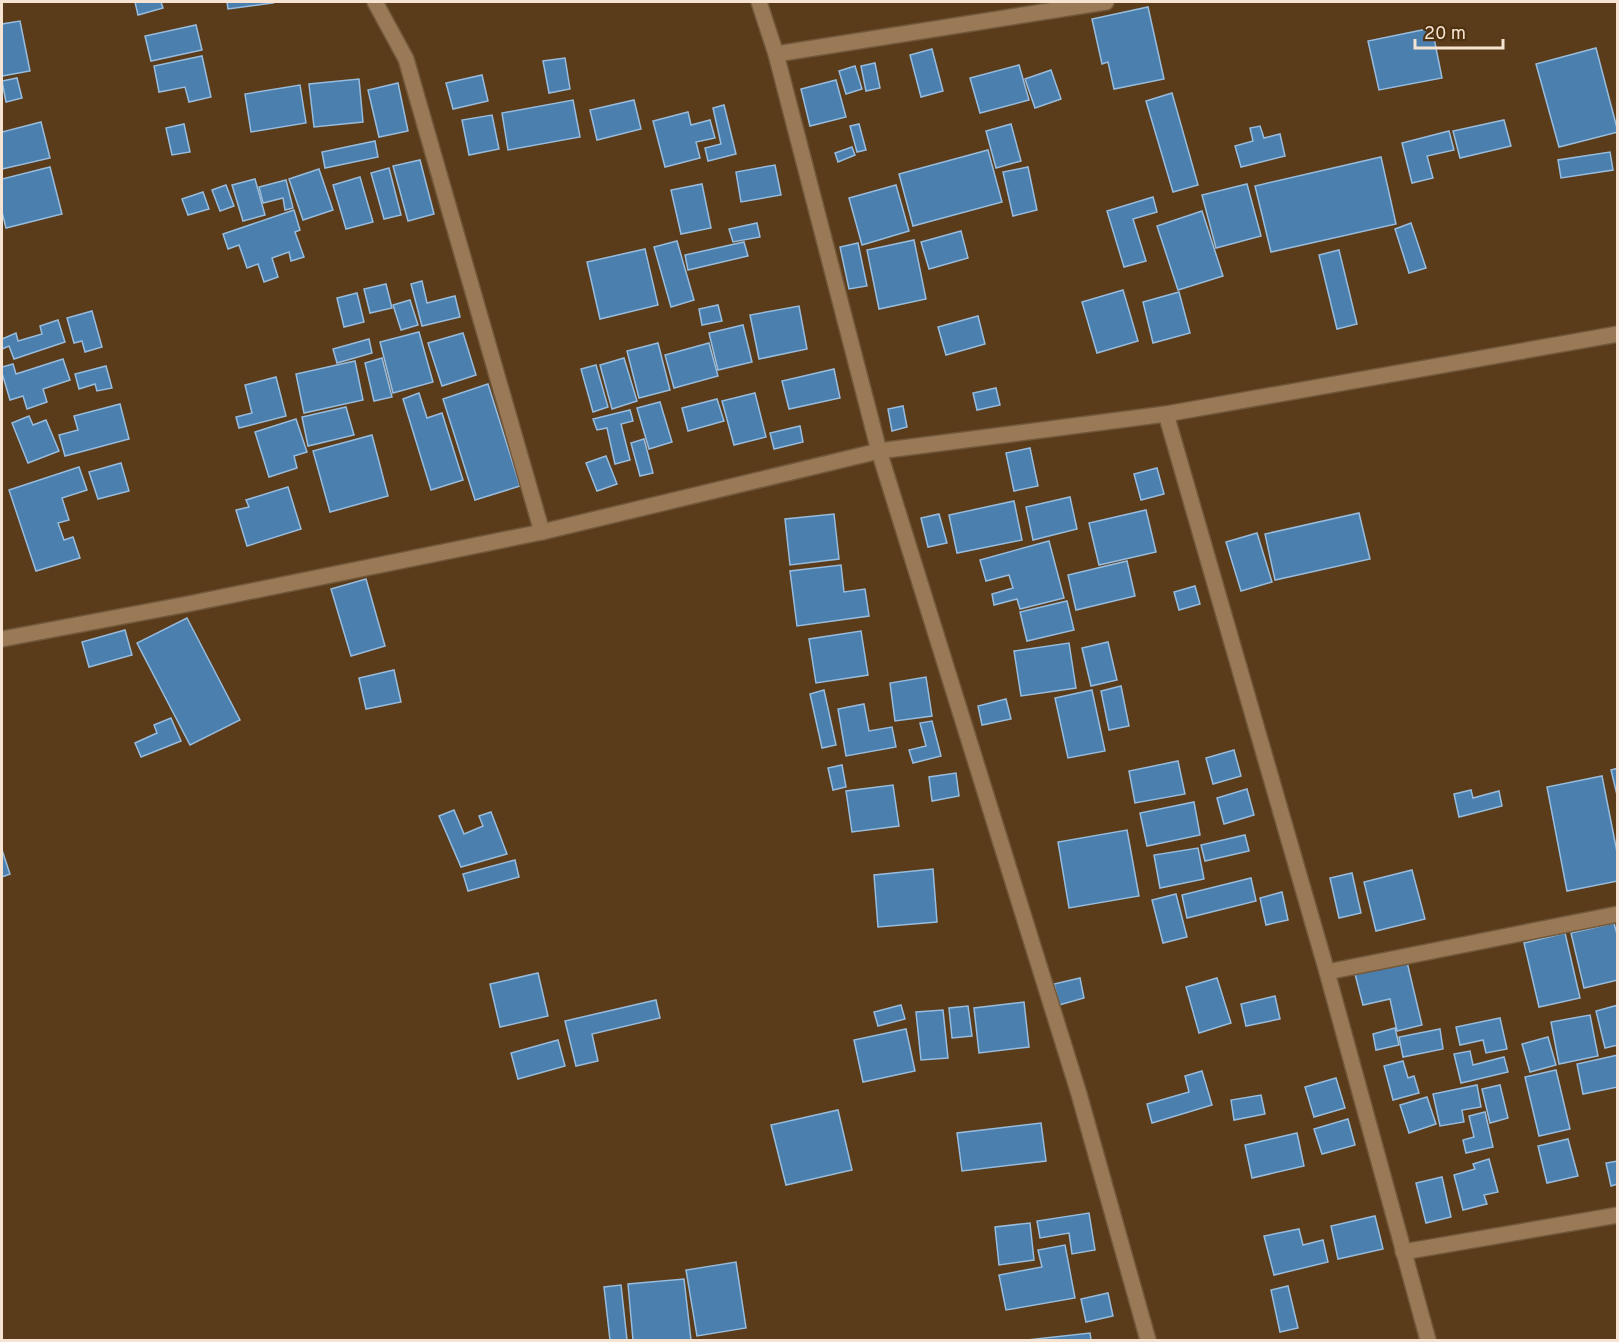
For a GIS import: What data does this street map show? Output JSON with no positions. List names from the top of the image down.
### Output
{
  "scale_bar": "20 m"
}
